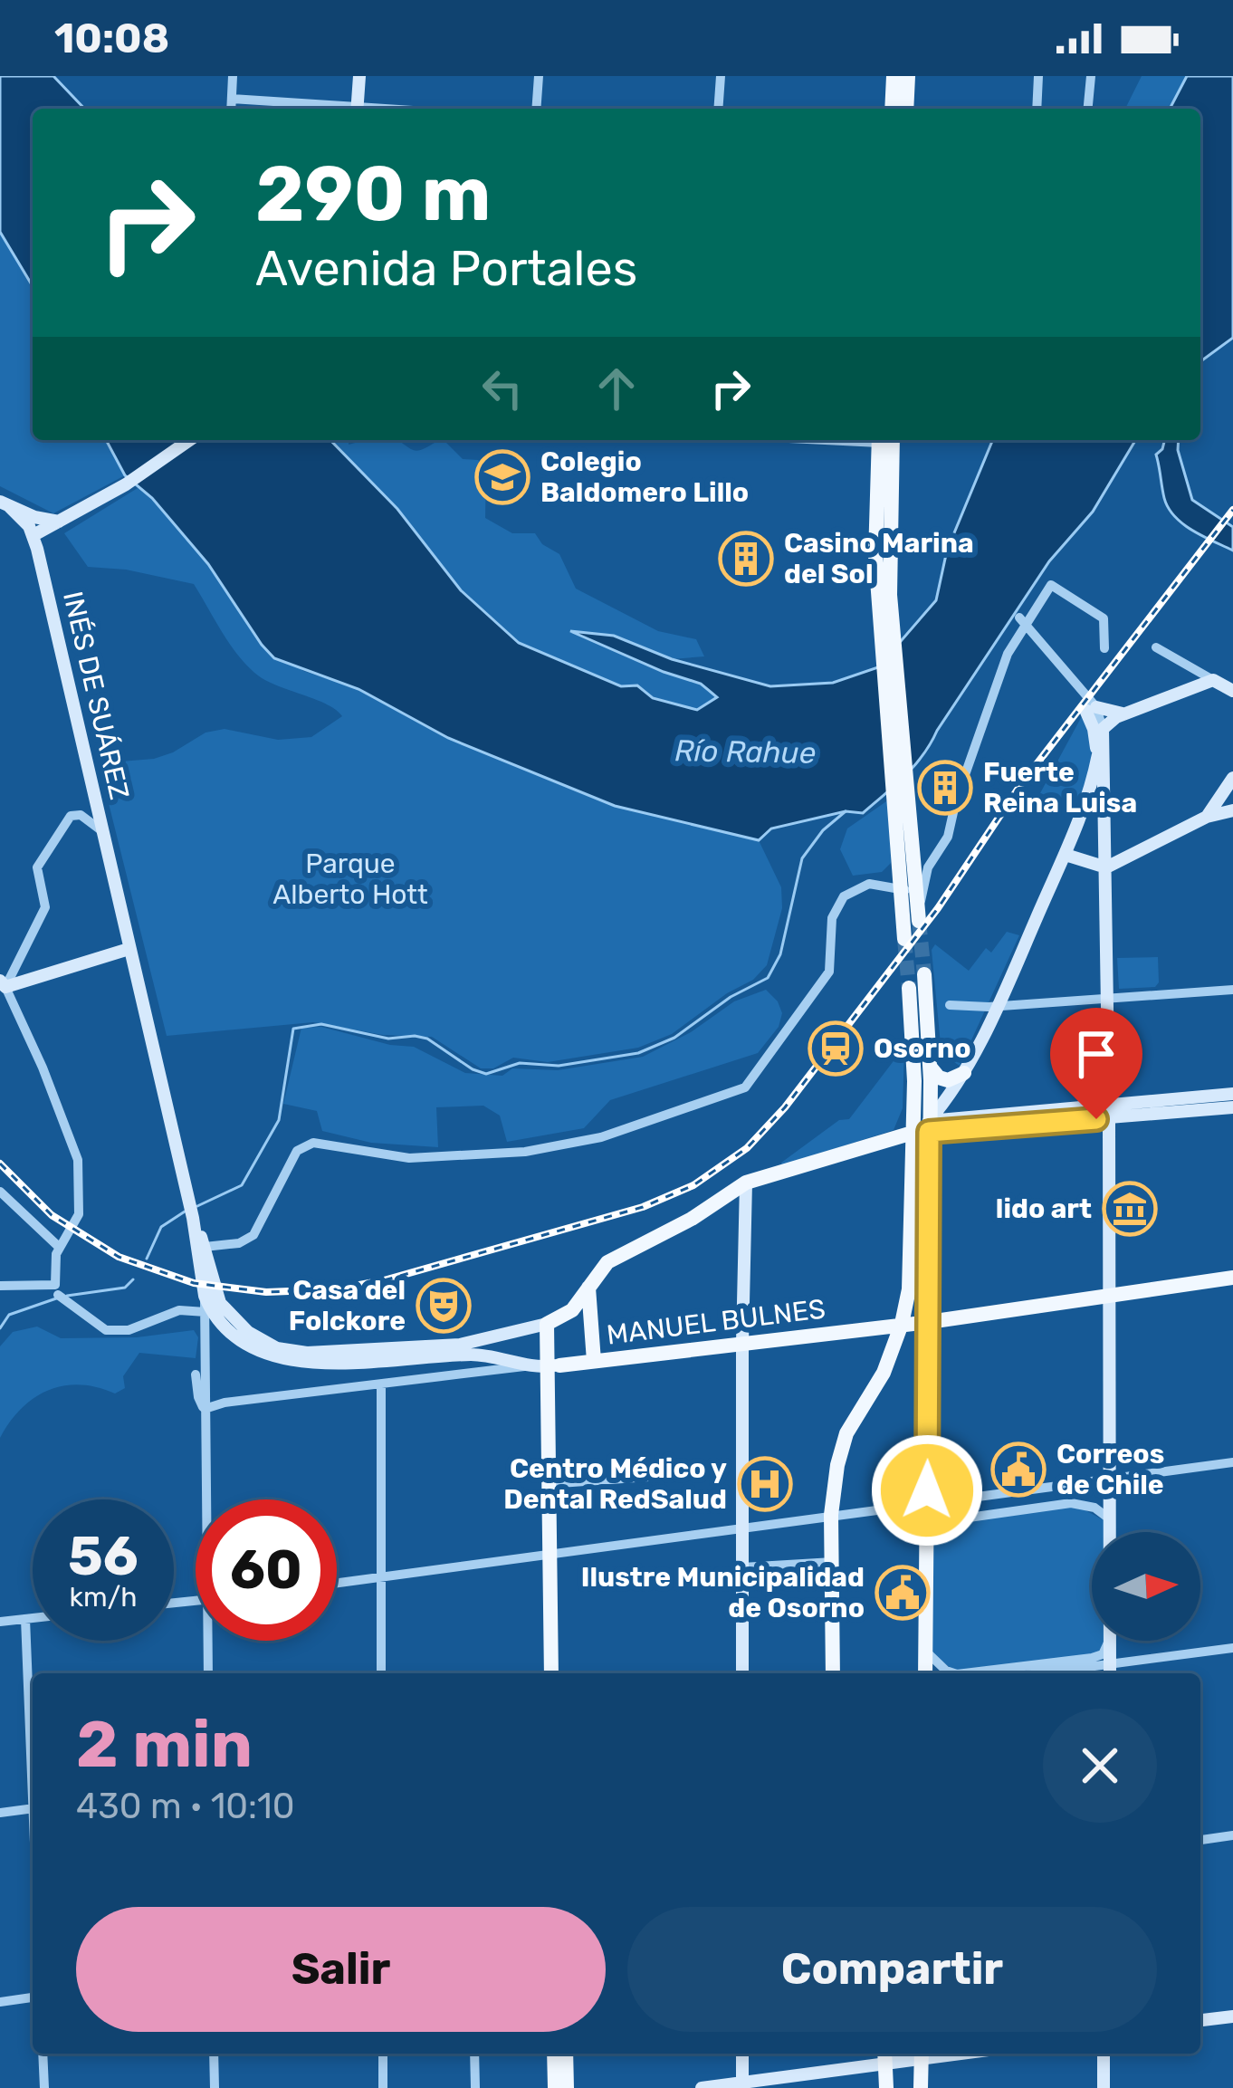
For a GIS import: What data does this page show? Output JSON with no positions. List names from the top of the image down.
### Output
{
  "streets": {
    "main road": ["INÉS DE SUÁREZ", "MANUEL BULNES"]
  },
  "crossings": [
    ["INÉS DE SUÁREZ", "MANUEL BULNES"]
  ],
  "water": ["Río Rahue"],
  "parks": ["Parque Alberto Hott"],
  "places": {
    "school or university": ["Colegio Baldomero Lillo"],
    "building": ["Casino Marina del Sol", "Fuerte Reina Luisa"],
    "station": ["Osorno"],
    "museum": ["lido art"],
    "theatre": ["Casa del Folckore"],
    "public building": ["Correos de Chile", "Ilustre Municipalidad de Osorno"],
    "hospital": ["Centro Médico y Dental RedSalud"]
  },
  "north": "right",
  "page": {
    "status": "10:08",
    "turn": ["290 m", "Avenida Portales"],
    "speed": "56 km/h",
    "limit": "60",
    "heading": ["2 min", "430 m · 10:10"],
    "buttons": ["Salir", "Compartir"]
  }
}
